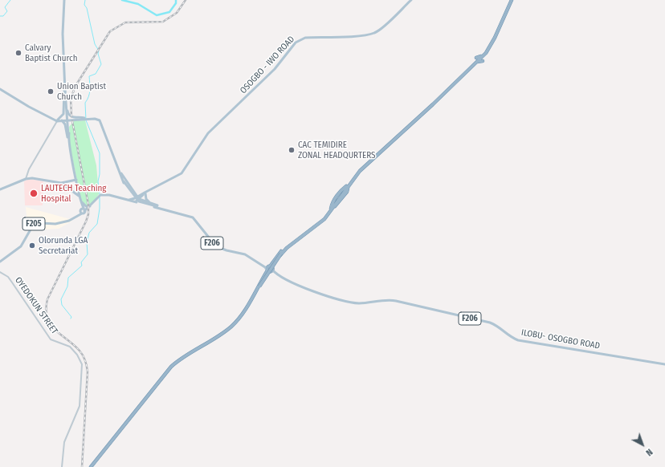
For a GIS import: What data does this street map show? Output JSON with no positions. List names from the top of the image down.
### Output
{
  "streets": {
    "main road": [
      "OSOGBO - IWO ROAD",
      "F205",
      "F206",
      "ILOBU- OSOGBO ROAD"
    ],
    "street": ["OYEDOKUN STREET"]
  },
  "crossings": [
    ["F206", "ILOBU- OSOGBO ROAD"]
  ],
  "places": [
    "Calvary Baptist Church",
    "Union Baptist Church",
    "CAC TEMIDIRE ZONAL HEADQURTERS",
    "LAUTECH Teaching Hospital",
    "Olorunda LGA Secretariat"
  ],
  "north": "bottom right"
}
